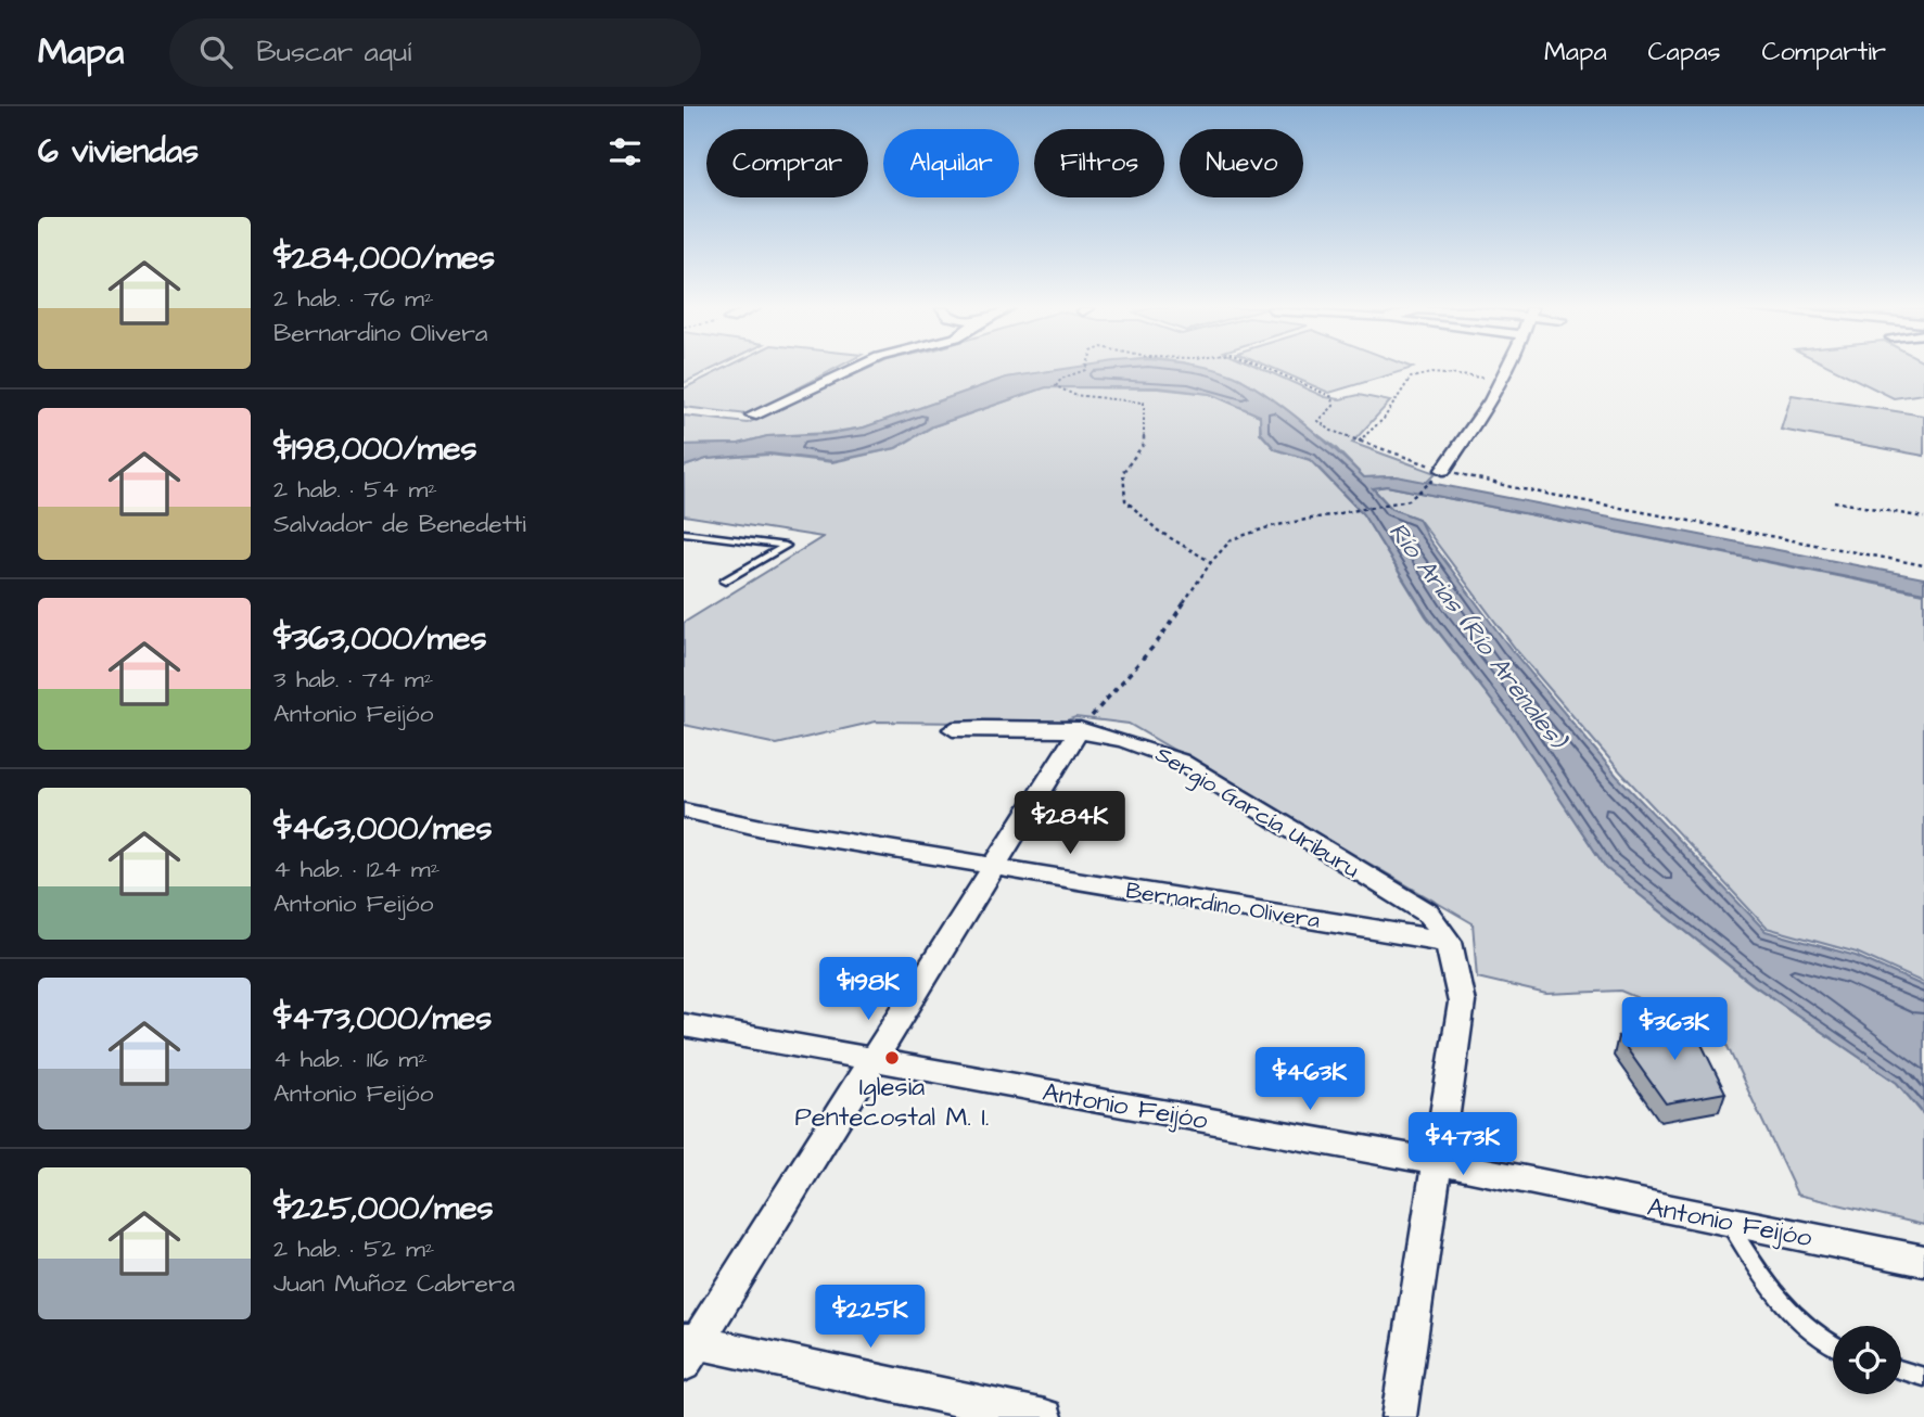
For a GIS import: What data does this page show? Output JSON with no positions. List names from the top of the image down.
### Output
{
  "streets": {
    "street": ["Sergio García Uriburu", "Bernardino Olivera", "Antonio Feijóo"]
  },
  "crossings": [
    ["Sergio García Uriburu", "Bernardino Olivera"],
    ["Sergio García Uriburu", "Antonio Feijóo"]
  ],
  "water": ["Río Arias (Río Arenales)"],
  "places": ["Iglesia Pentecostal M. I."],
  "page": {
    "header": "Mapa",
    "search": "Buscar aquí",
    "nav": ["Mapa", "Capas", "Compartir"],
    "heading": "6 viviendas",
    "chip": [
      "Comprar",
      "Alquilar",
      "Filtros",
      "Nuevo"
    ],
    "list": [
      {
        "name": "$284,000/mes",
        "note": "2 hab. · 76 m² · Bernardino Olivera"
      },
      {
        "name": "$198,000/mes",
        "note": "2 hab. · 54 m² · Salvador de Benedetti"
      },
      {
        "name": "$363,000/mes",
        "note": "3 hab. · 74 m² · Antonio Feijóo"
      },
      {
        "name": "$463,000/mes",
        "note": "4 hab. · 124 m² · Antonio Feijóo"
      },
      {
        "name": "$473,000/mes",
        "note": "4 hab. · 116 m² · Antonio Feijóo"
      },
      {
        "name": "$225,000/mes",
        "note": "2 hab. · 52 m² · Juan Muñoz Cabrera"
      }
    ],
    "price": [
      "$284K",
      "$198K",
      "$363K",
      "$463K",
      "$473K",
      "$225K"
    ]
  }
}
